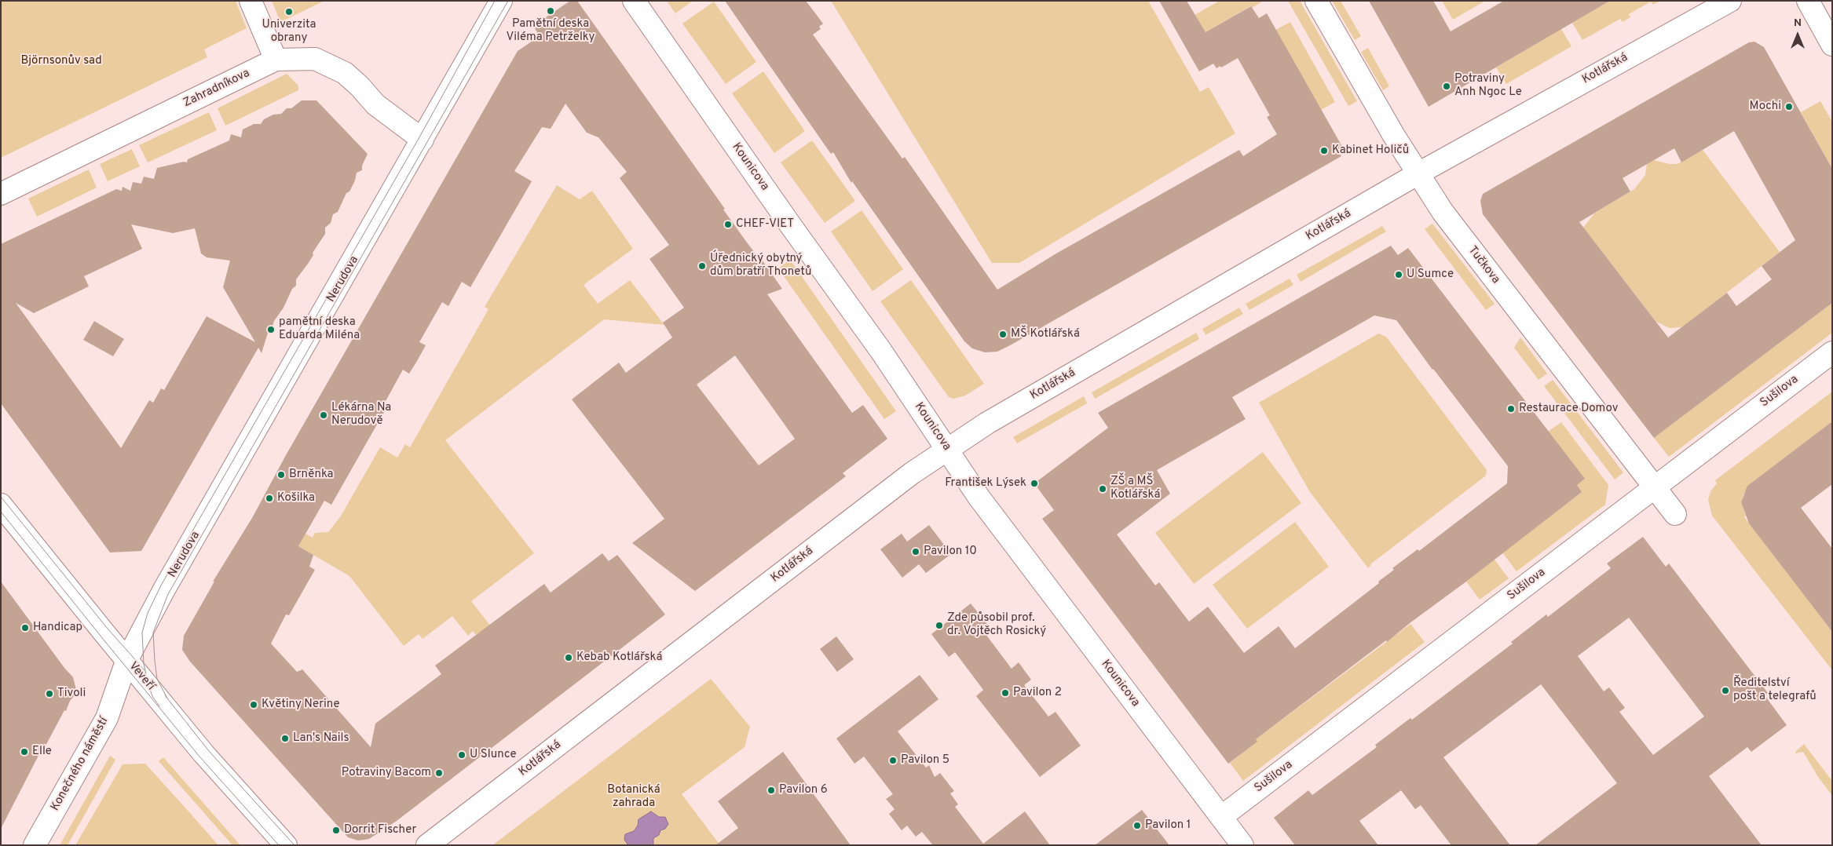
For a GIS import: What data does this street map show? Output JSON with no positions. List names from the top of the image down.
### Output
{
  "streets": {
    "street": [
      "Kotlářská",
      "Zahradníkova",
      "Kounicova",
      "Tučkova",
      "Nerudova",
      "Sušilova",
      "Veveří",
      "Konečného náměstí"
    ]
  },
  "crossings": [
    ["Kotlářská", "Kounicova"],
    ["Kotlářská", "Tučkova"],
    ["Zahradníkova", "Nerudova"],
    ["Kounicova", "Sušilova"],
    ["Tučkova", "Sušilova"],
    ["Nerudova", "Veveří"],
    ["Nerudova", "Konečného náměstí"],
    ["Veveří", "Konečného náměstí"]
  ],
  "parks": ["Björnsonův sad", "Botanická zahrada"],
  "places": [
    "Pamětní deska Viléma Petrželky",
    "Univerzita obrany",
    "Potraviny Anh Ngoc Le",
    "Mochi",
    "Kabinet Holičů",
    "CHEF-VIET",
    "Úřednický obytný dům bratří Thonetů",
    "U Sumce",
    "pamětní deska Eduarda Miléna",
    "MŠ Kotlářská",
    "Restaurace Domov",
    "Lékárna Na Nerudově",
    "Brněnka",
    "František Lýsek",
    "ZŠ a MŠ Kotlářská",
    "Košilka",
    "Pavilon 10",
    "Zde působil prof. dr. Vojtěch Rosický",
    "Handicap",
    "Kebab Kotlářská",
    "Ředitelství pošt a telegrafů",
    "Pavilon 2",
    "Tivoli",
    "Květiny Nerine",
    "Lan's Nails",
    "Elle",
    "U Slunce",
    "Pavilon 5",
    "Potraviny Bacom",
    "Pavilon 6",
    "Pavilon 1",
    "Dorrit Fischer"
  ],
  "north": "top"
}
